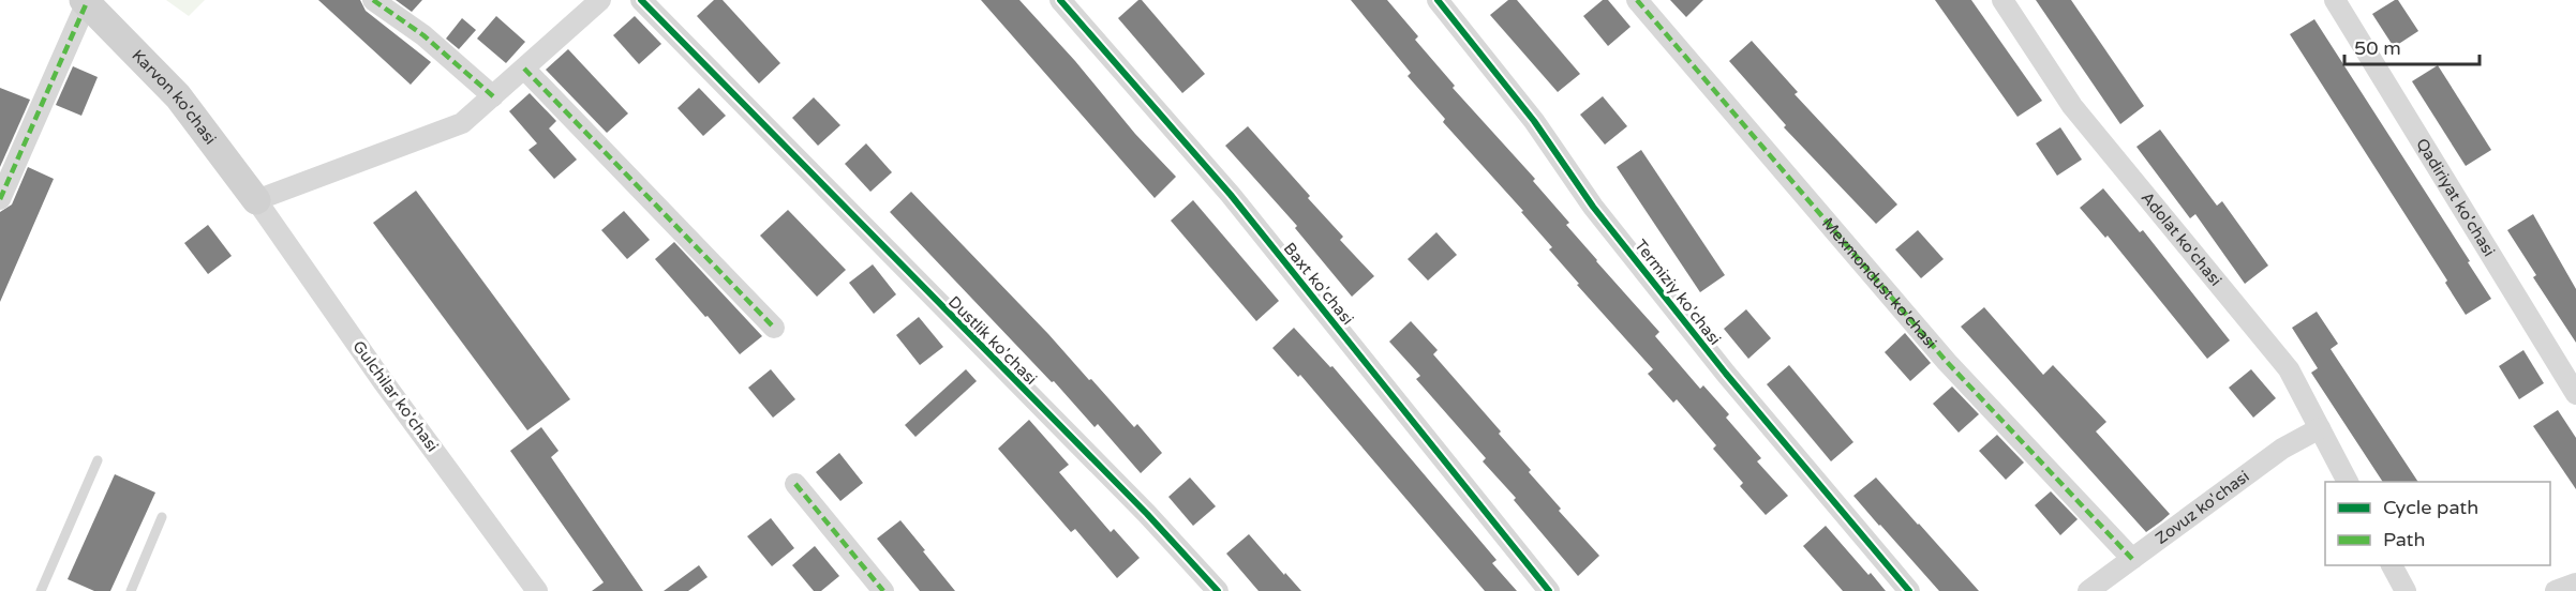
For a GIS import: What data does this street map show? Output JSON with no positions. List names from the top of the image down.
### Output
{
  "streets": {
    "street": [
      "Karvon ko'chasi",
      "Qadiriyat ko'chasi",
      "Adolat ko'chasi",
      "Baxt ko'chasi",
      "Mexmondust ko'chasi",
      "Termiziy ko'chasi",
      "Dustlik ko'chasi",
      "Gulchilar ko'chasi",
      "Zovuz ko'chasi"
    ]
  },
  "crossings": [
    ["Karvon ko'chasi", "Gulchilar ko'chasi"],
    ["Adolat ko'chasi", "Zovuz ko'chasi"],
    ["Mexmondust ko'chasi", "Zovuz ko'chasi"]
  ],
  "legend": ["Cycle path", "Path"],
  "scale_bar": "50 m"
}
